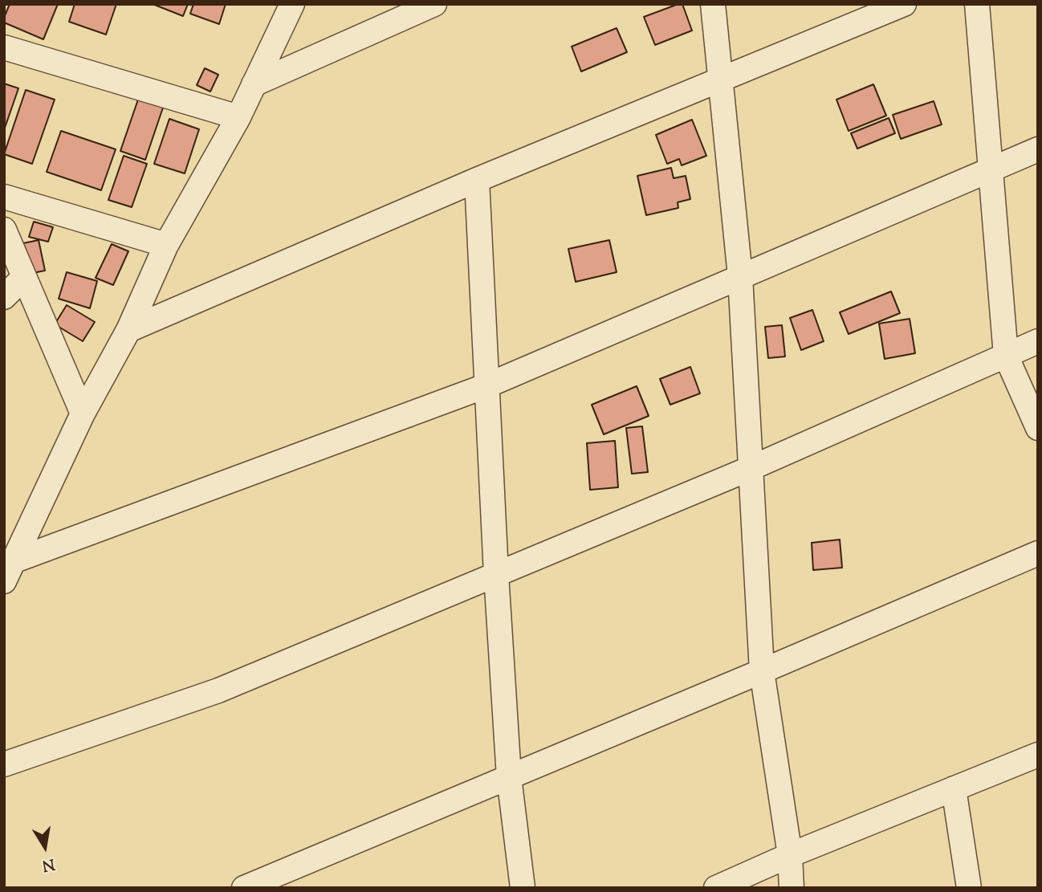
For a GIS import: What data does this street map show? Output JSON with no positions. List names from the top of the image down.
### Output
{
  "north": "bottom"
}
